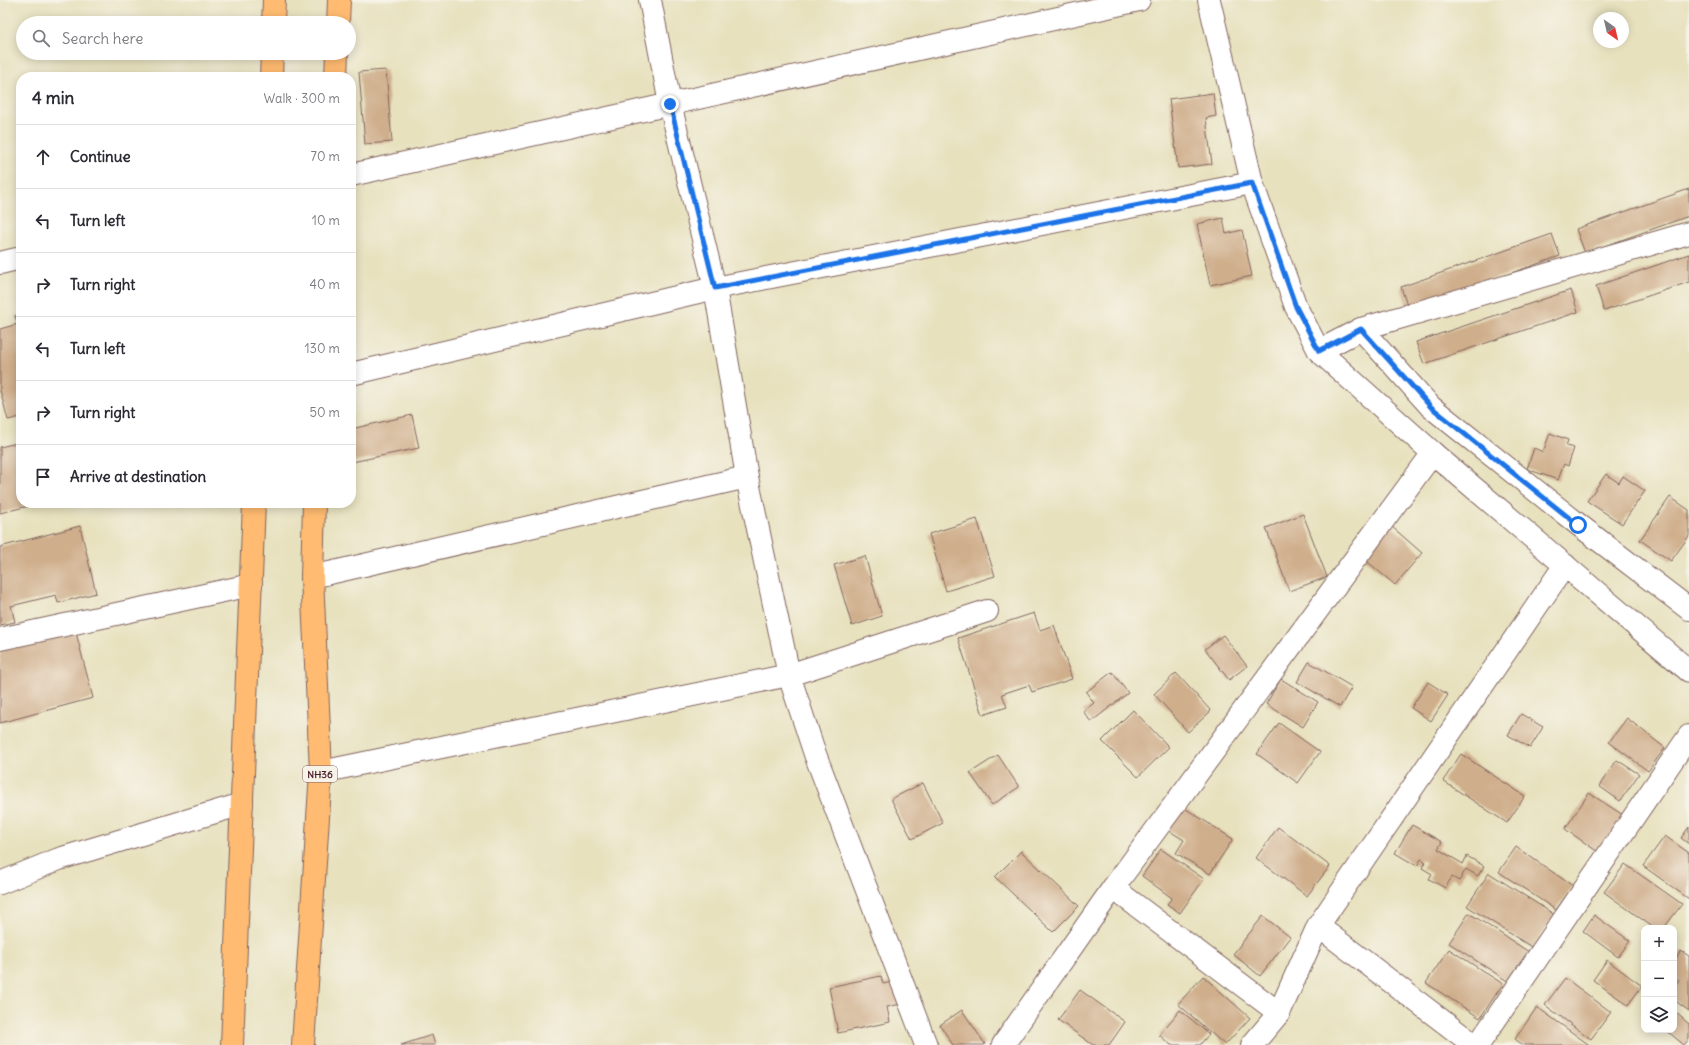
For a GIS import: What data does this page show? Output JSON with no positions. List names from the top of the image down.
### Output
{
  "streets": {
    "highway": ["NH36"]
  },
  "north": "bottom right",
  "page": {
    "search": "Search here",
    "heading": ["4 min", "Walk · 300 m"],
    "list": [
      ["Continue", "70 m"],
      ["Turn left", "10 m"],
      ["Turn right", "40 m"],
      ["Turn left", "130 m"],
      ["Turn right", "50 m"],
      "Arrive at destination"
    ],
    "map_buttons": ["+", "−"]
  }
}
